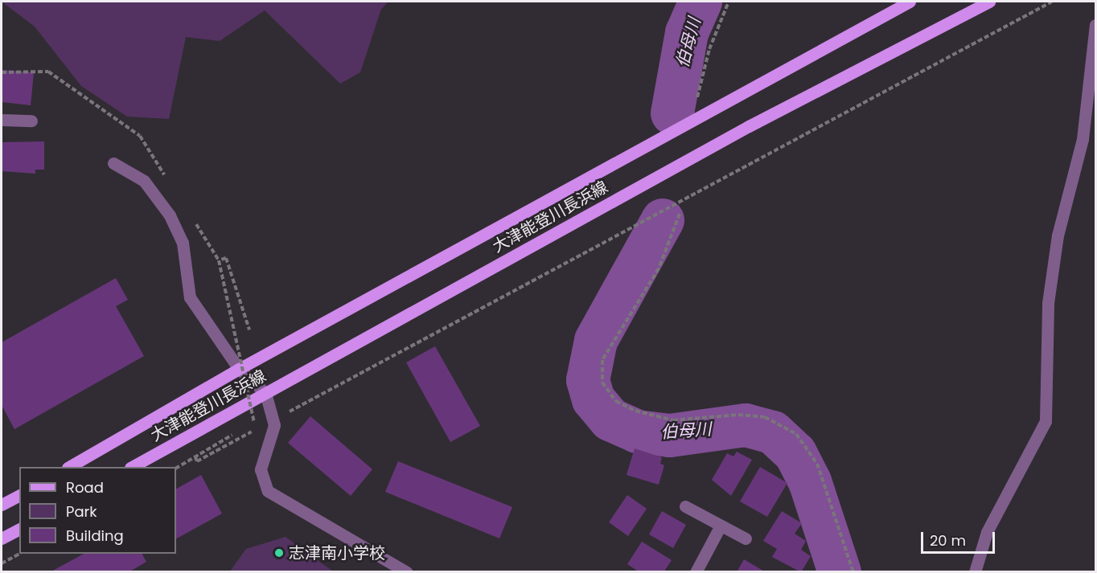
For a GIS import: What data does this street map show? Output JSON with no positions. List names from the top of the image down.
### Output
{
  "streets": {
    "main road": ["大津能登川長浜線"]
  },
  "water": ["伯母川"],
  "places": ["志津南小学校"],
  "legend": ["Road", "Park", "Building"],
  "scale_bar": "20 m"
}
